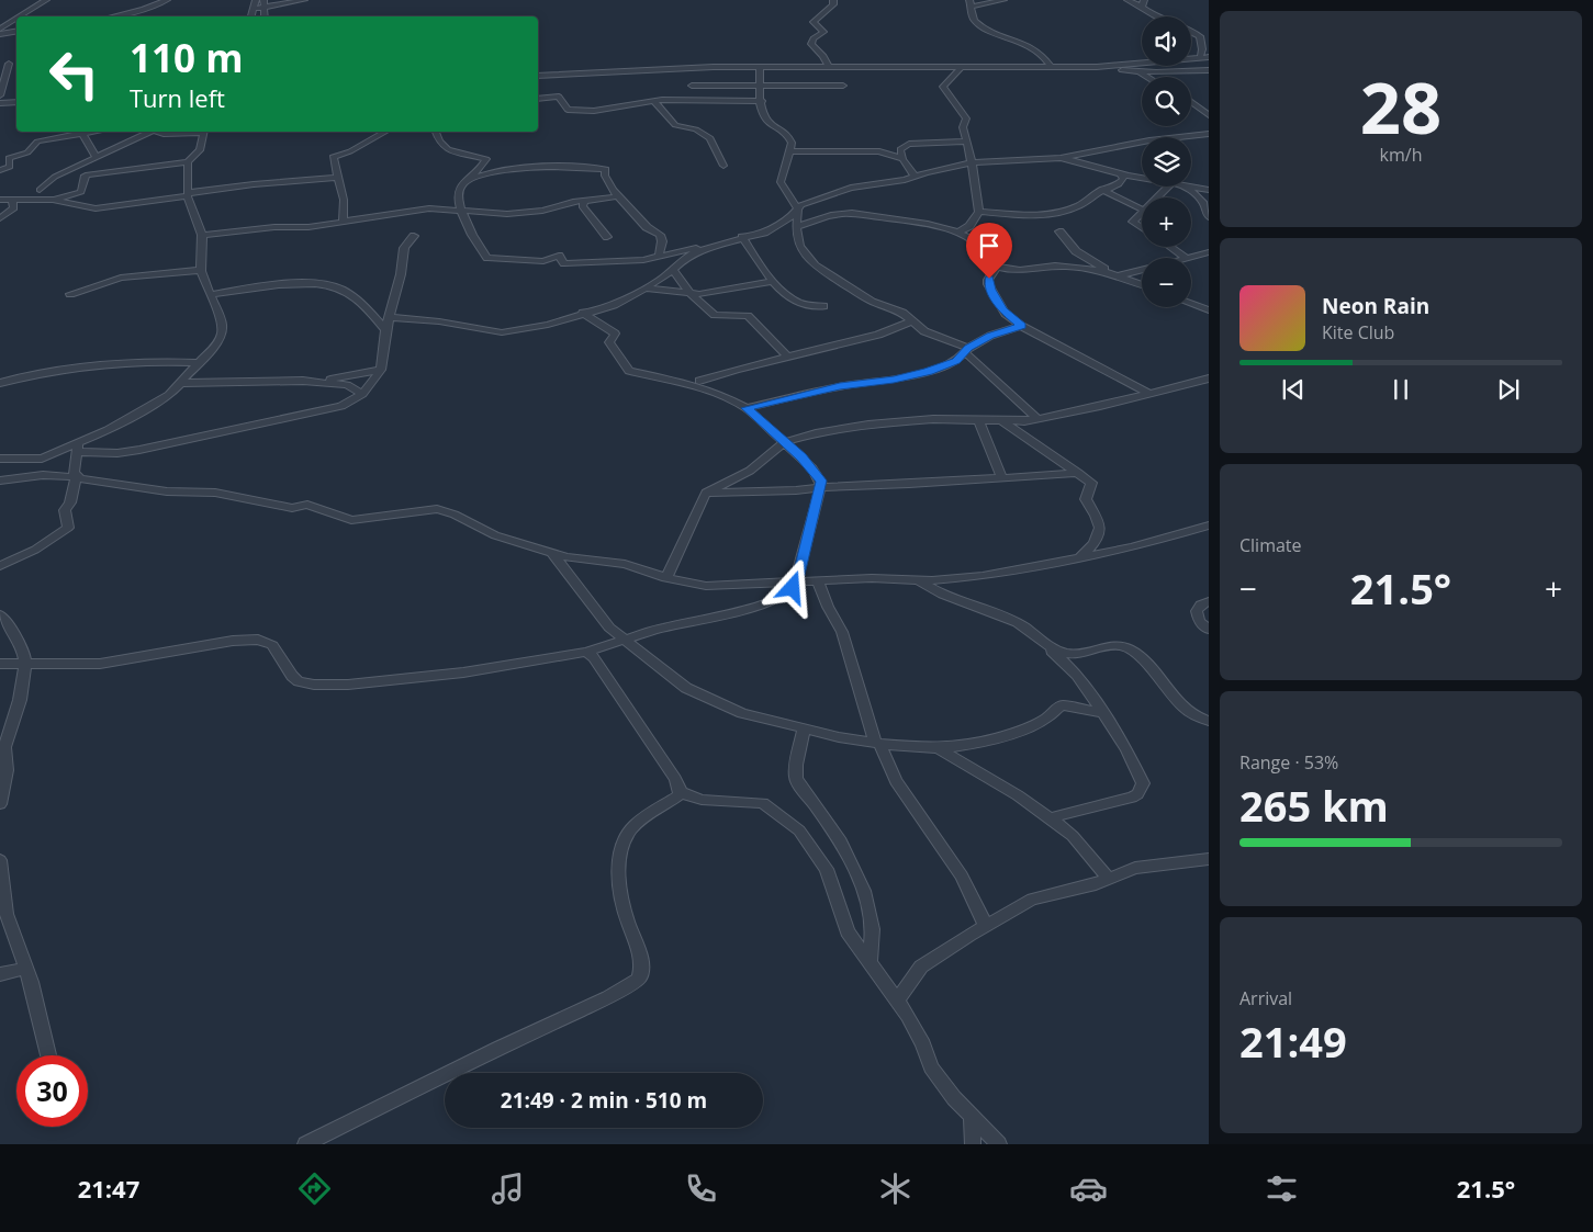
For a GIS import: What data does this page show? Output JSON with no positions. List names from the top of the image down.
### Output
{
  "page": {
    "tile": [
      ["28", "km/h"],
      "Climate",
      ["Range · 53%", "265 km"],
      ["Arrival", "21:49"]
    ],
    "map_buttons": ["+", "−"],
    "turn": ["110 m", "Turn left"],
    "song": ["Neon Rain", "Kite Club"],
    "heat": ["−", "21.5°", "+"],
    "limit": "30",
    "trip": "21:49 · 2 min · 510 m",
    "tabs": ["21:47", "21.5°"]
  }
}
